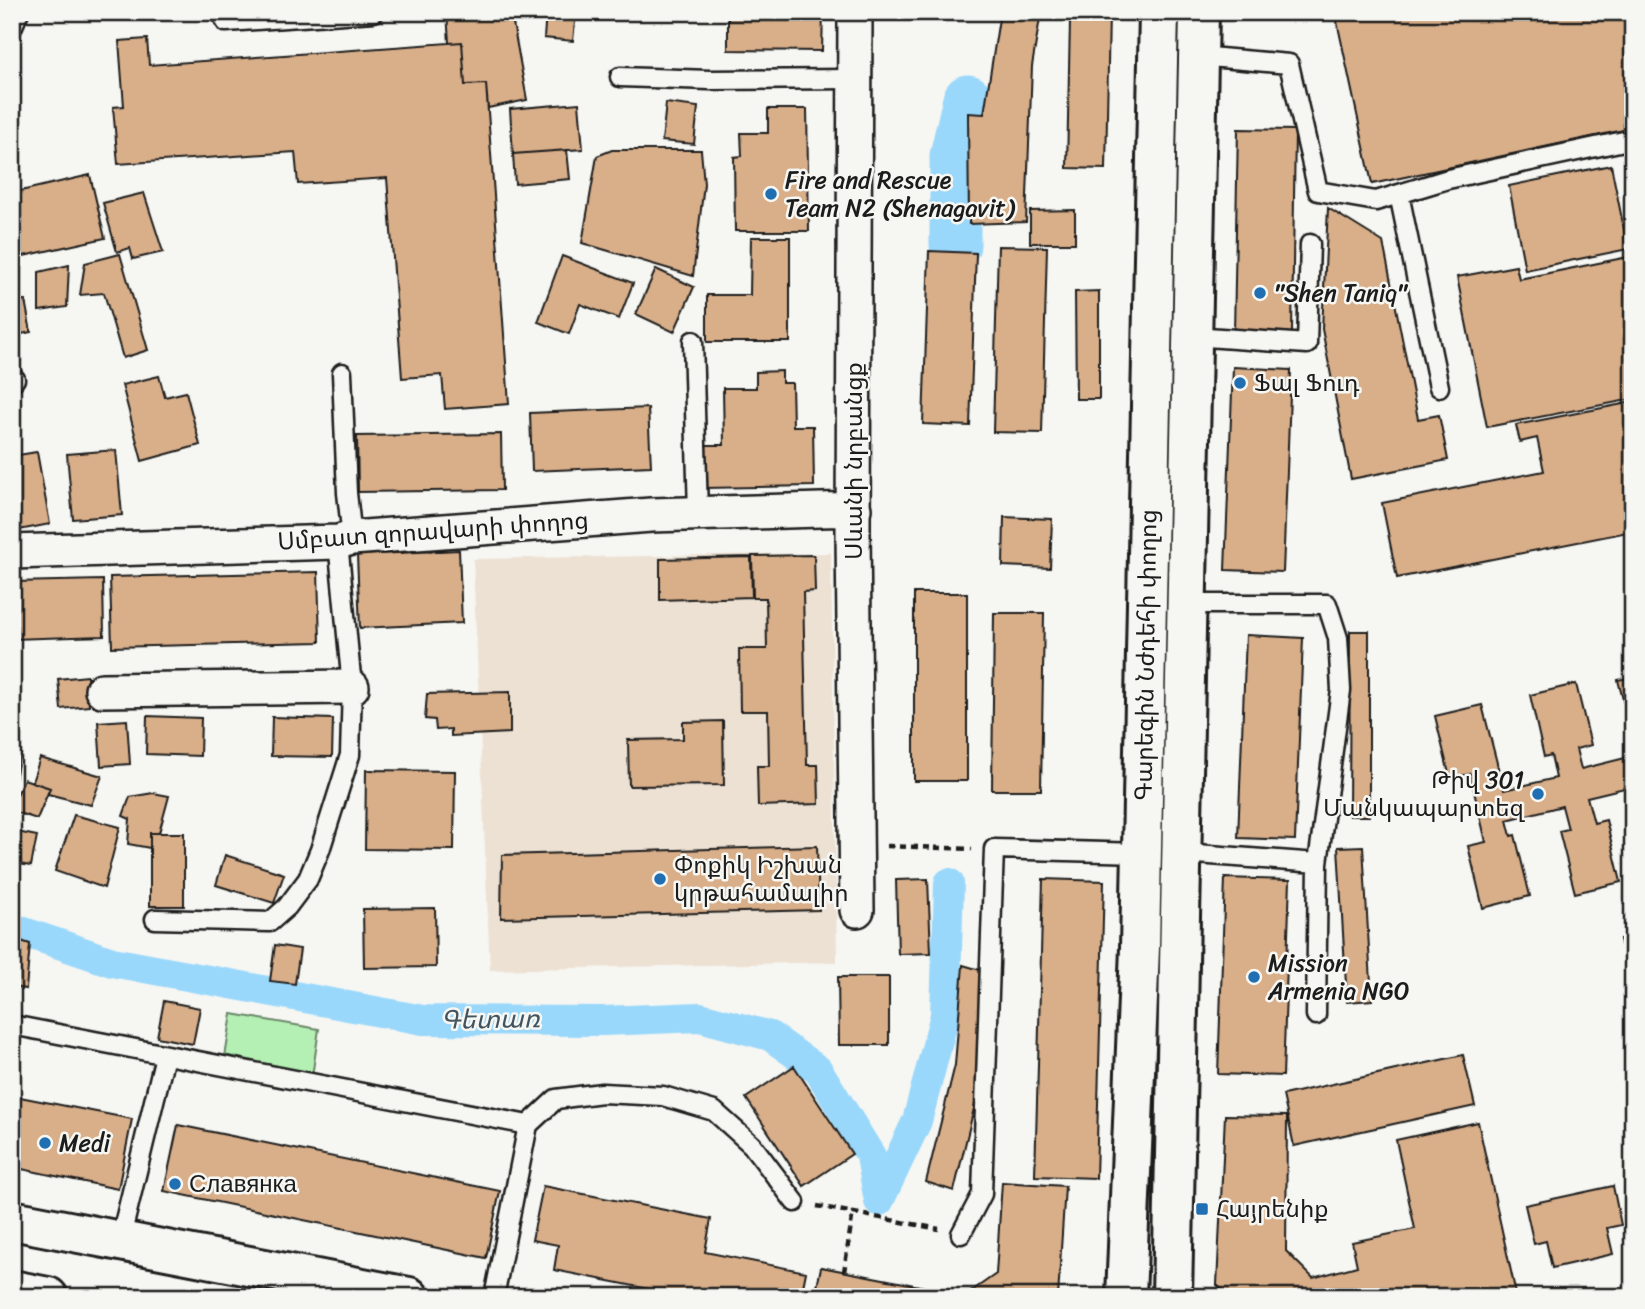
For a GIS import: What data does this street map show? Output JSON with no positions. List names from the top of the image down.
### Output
{
  "streets": {
    "main road": ["Գարեգին Նժդեհի փողոց"],
    "street": ["Սևանի նրբանցք", "Սմբատ զորավարի փողոց"]
  },
  "crossings": [
    ["Սևանի նրբանցք", "Սմբատ զորավարի փողոց"]
  ],
  "water": ["Գետառ"],
  "places": {
    "other": [
      "Fire and Rescue Team N2 (Shenagavit)",
      "\"Shen Taniq\"",
      "Ֆալ Ֆուդ",
      "Թիվ 301 Մանկապարտեզ",
      "Փոքիկ Իշխան կրթահամալիր",
      "Mission Armenia NGO",
      "Medi",
      "Славянка"
    ],
    "transit": ["Հայրենիք"]
  }
}
